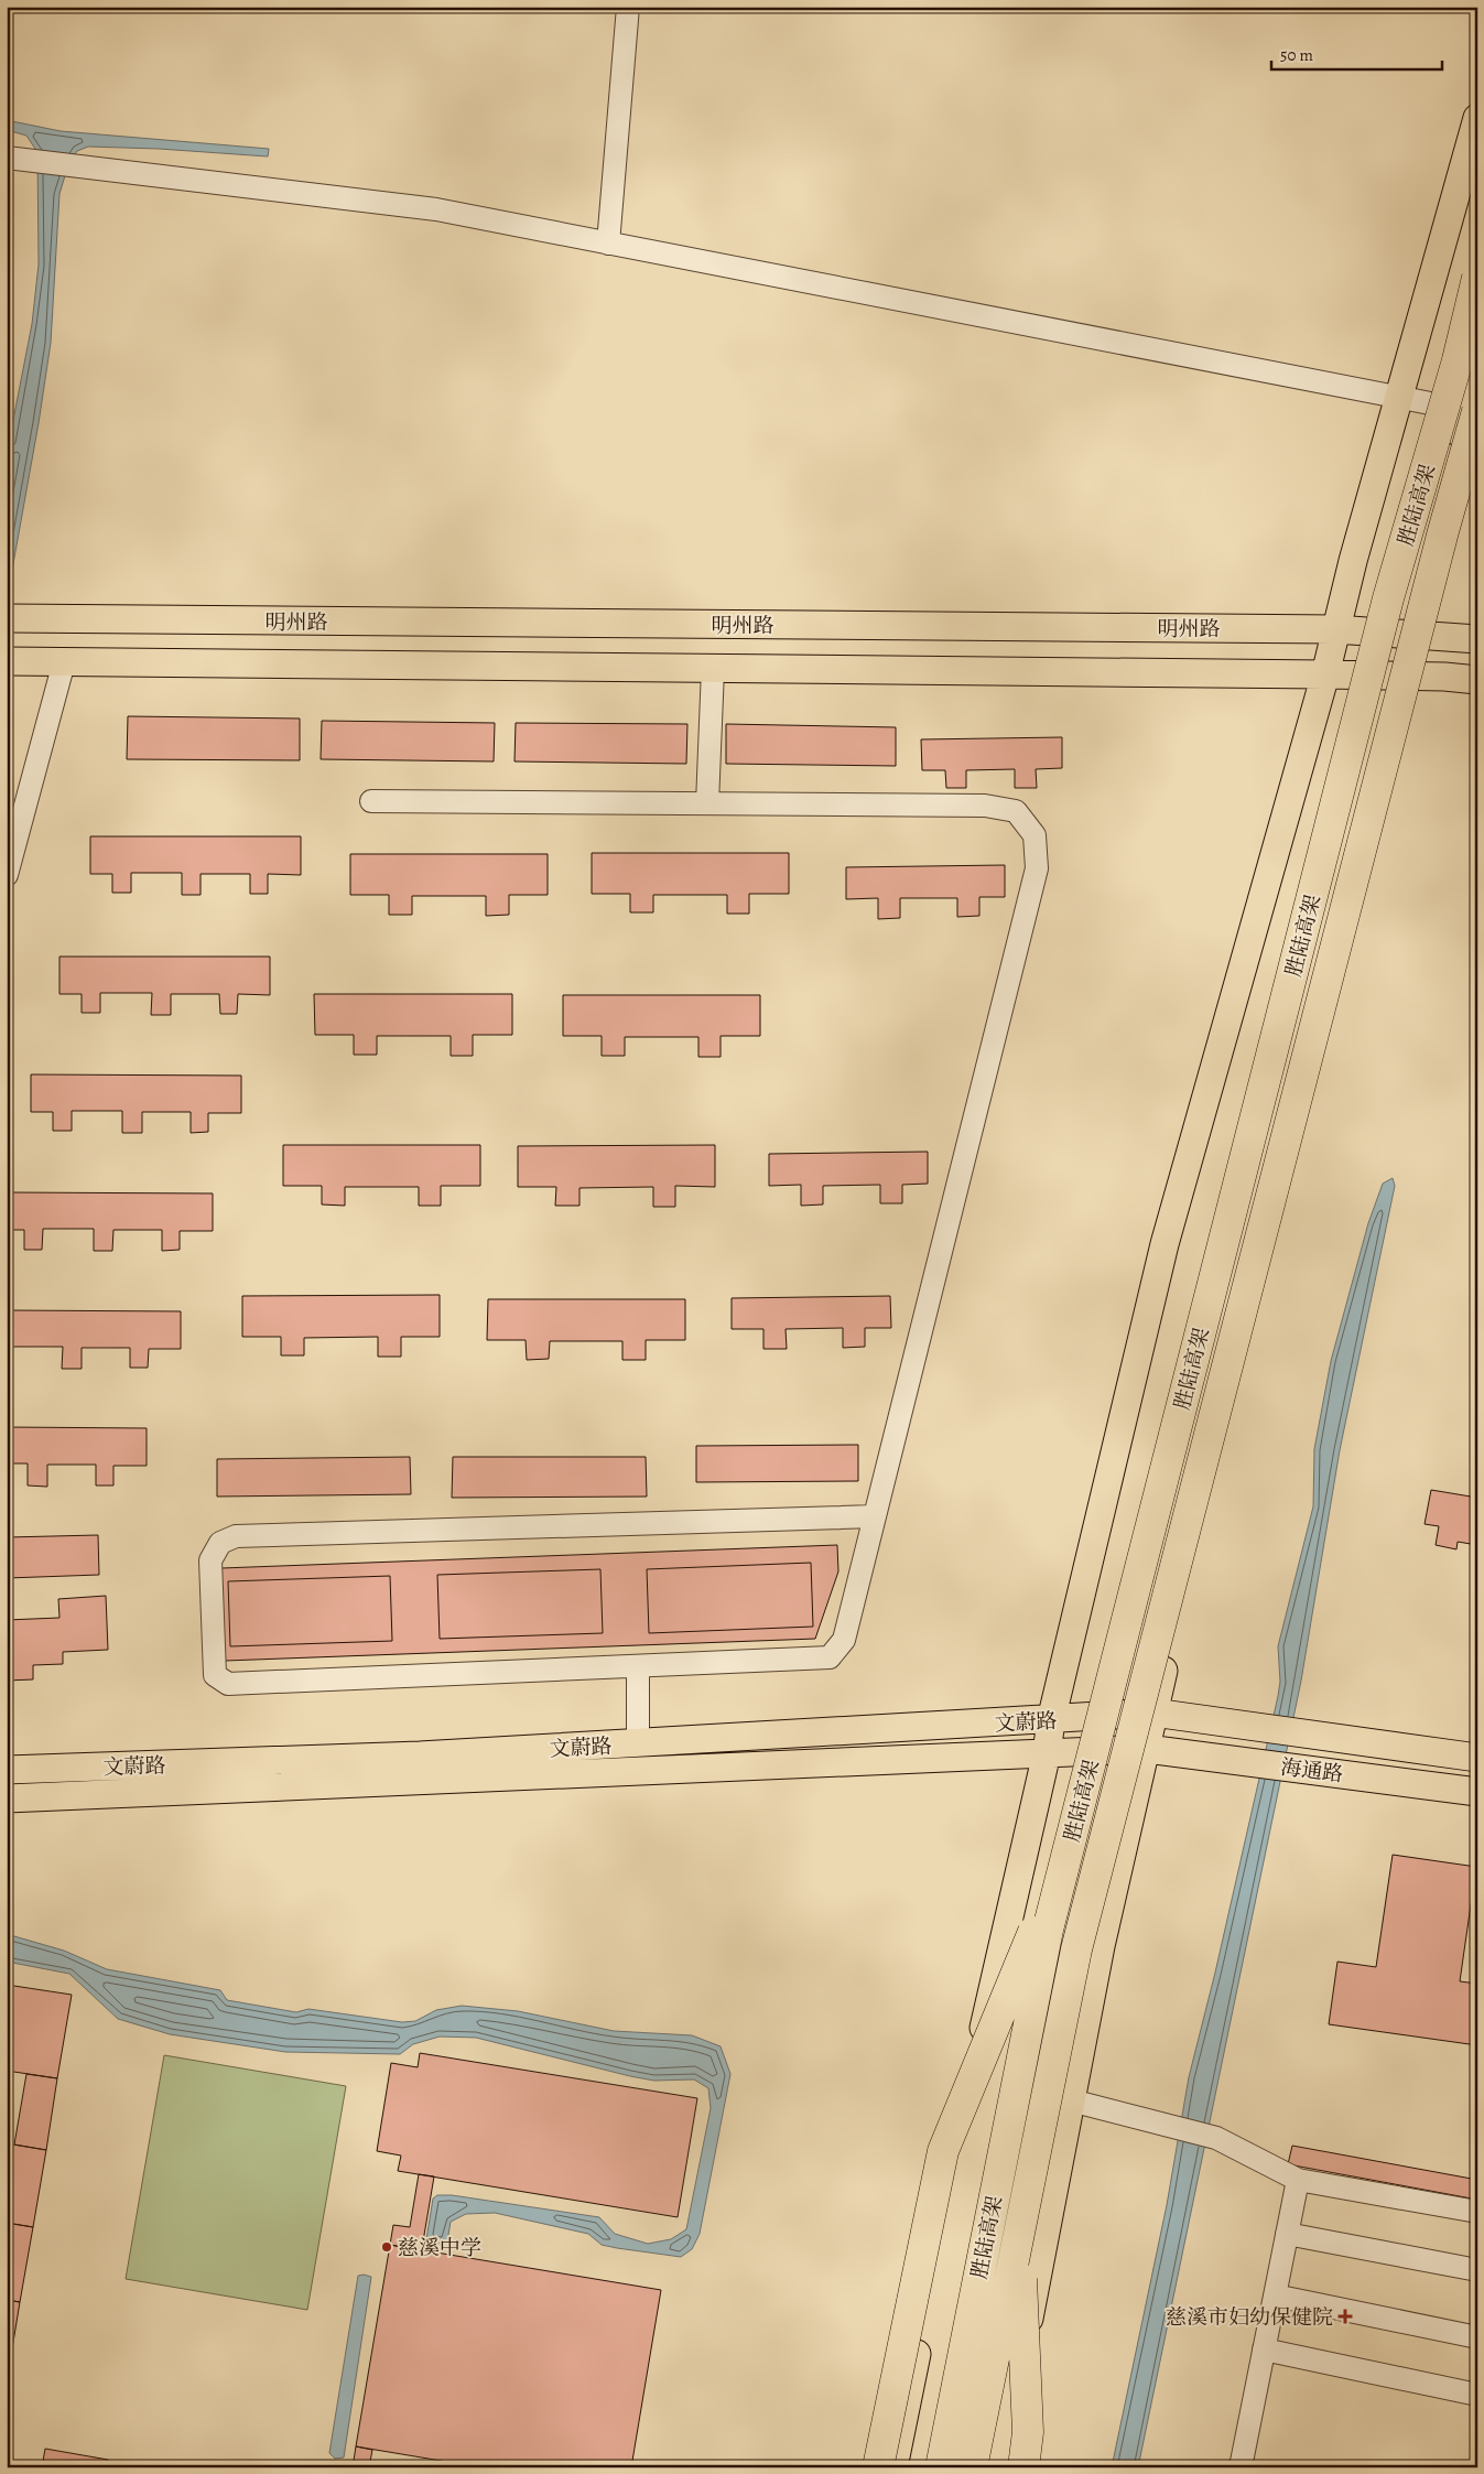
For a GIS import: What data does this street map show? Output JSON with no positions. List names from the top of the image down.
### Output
{
  "streets": {
    "highway": ["胜陆高架"],
    "main road": ["明州路", "文蔚路", "海通路"]
  },
  "crossings": [
    ["文蔚路", "海通路"]
  ],
  "places": {
    "other": ["慈溪中学"],
    "health": ["慈溪市妇幼保健院"]
  },
  "scale_bar": "50 m"
}
